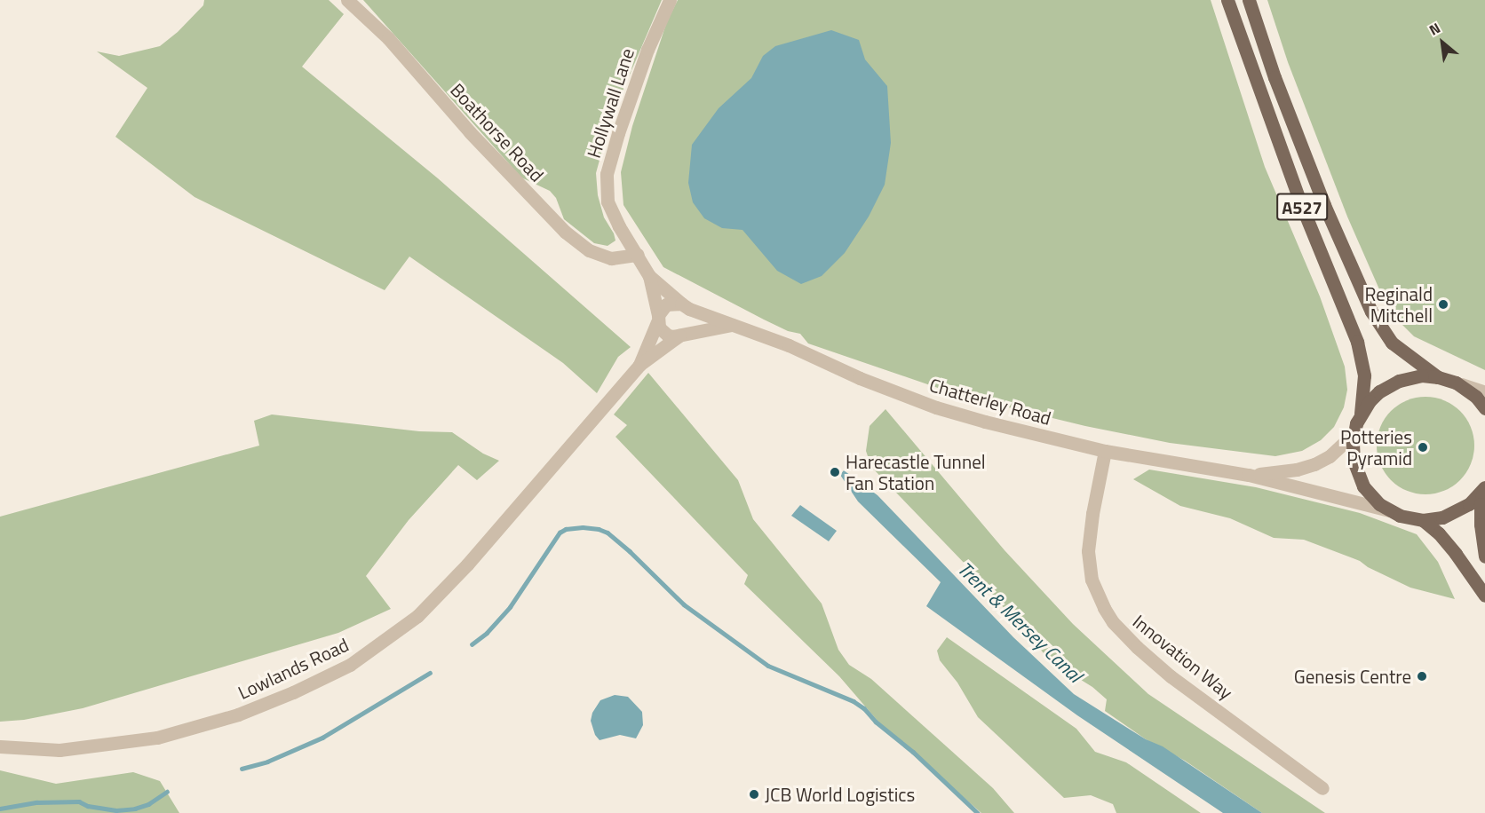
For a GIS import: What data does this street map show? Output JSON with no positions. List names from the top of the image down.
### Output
{
  "streets": {
    "main road": ["A527"],
    "street": [
      "Hollywall Lane",
      "Boathorse Road",
      "Chatterley Road",
      "Innovation Way",
      "Lowlands Road"
    ]
  },
  "crossings": [
    ["Hollywall Lane", "Boathorse Road"],
    ["Hollywall Lane", "Chatterley Road"],
    ["Hollywall Lane", "Lowlands Road"],
    ["A527", "Chatterley Road"],
    ["Chatterley Road", "Innovation Way"],
    ["Chatterley Road", "Lowlands Road"]
  ],
  "water": ["Trent & Mersey Canal"],
  "places": [
    "Reginald Mitchell",
    "Potteries Pyramid",
    "Harecastle Tunnel Fan Station",
    "Genesis Centre",
    "JCB World Logistics"
  ],
  "north": "top left"
}
